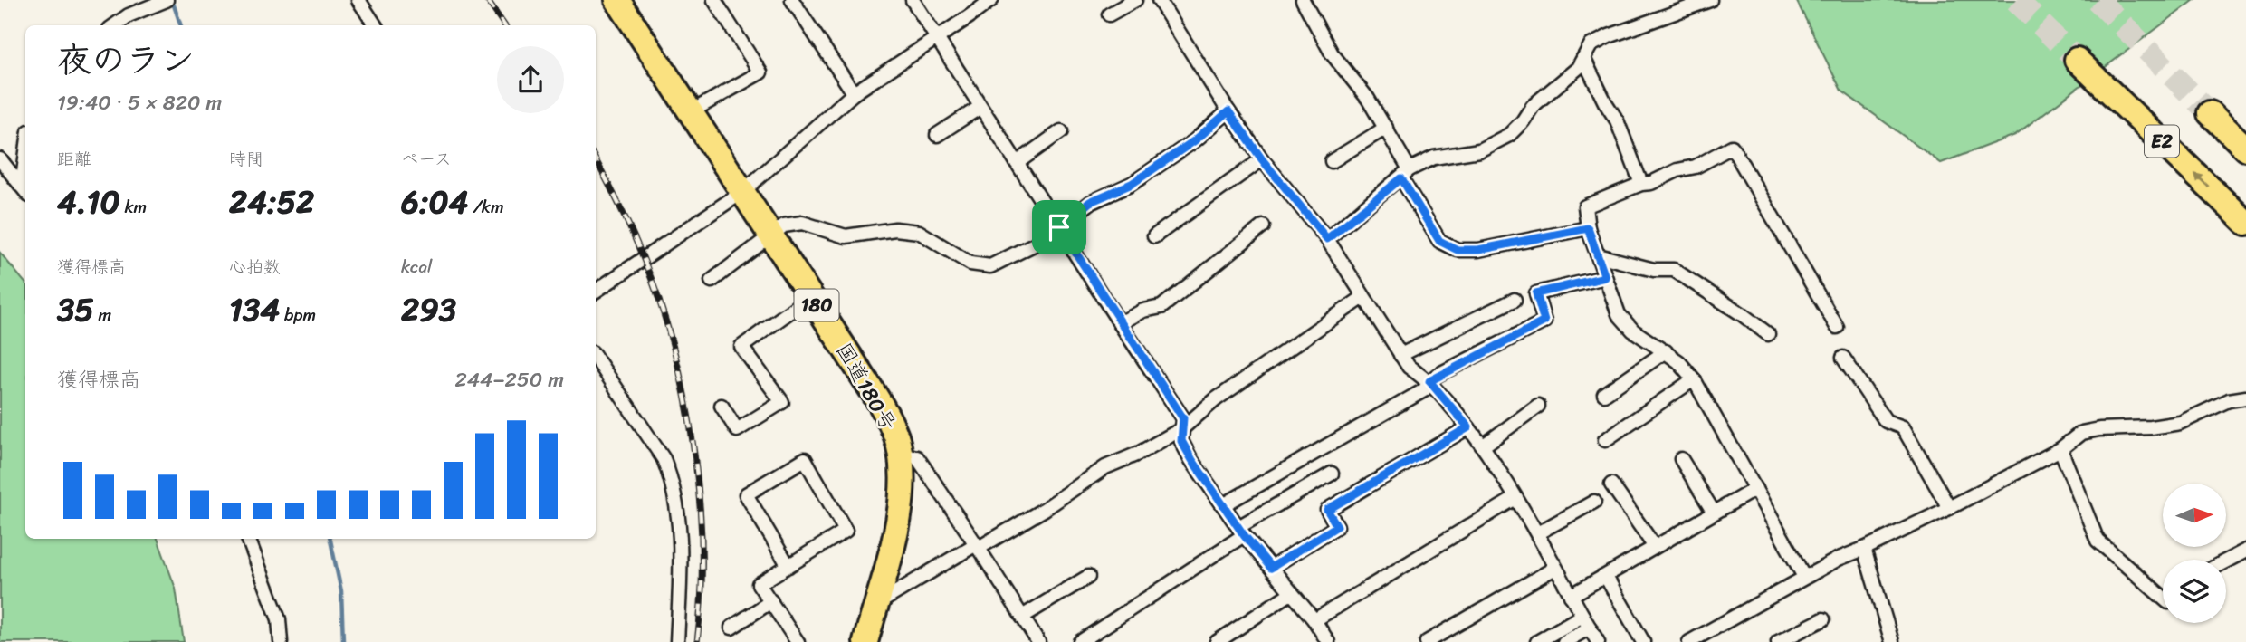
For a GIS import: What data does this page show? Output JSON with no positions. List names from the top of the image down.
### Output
{
  "streets": {
    "highway": ["E2", "180", "国道180号"]
  },
  "north": "right",
  "page": {
    "heading": ["夜のラン", "19:40 · 5 × 820 m"],
    "stats": [
      ["距離", "4.10 km"],
      ["時間", "24:52"],
      ["ペース", "6:04 /km"],
      ["獲得標高", "35 m"],
      ["心拍数", "134 bpm"],
      ["kcal", "293"]
    ],
    "chart": ["獲得標高", "244–250 m"]
  }
}
